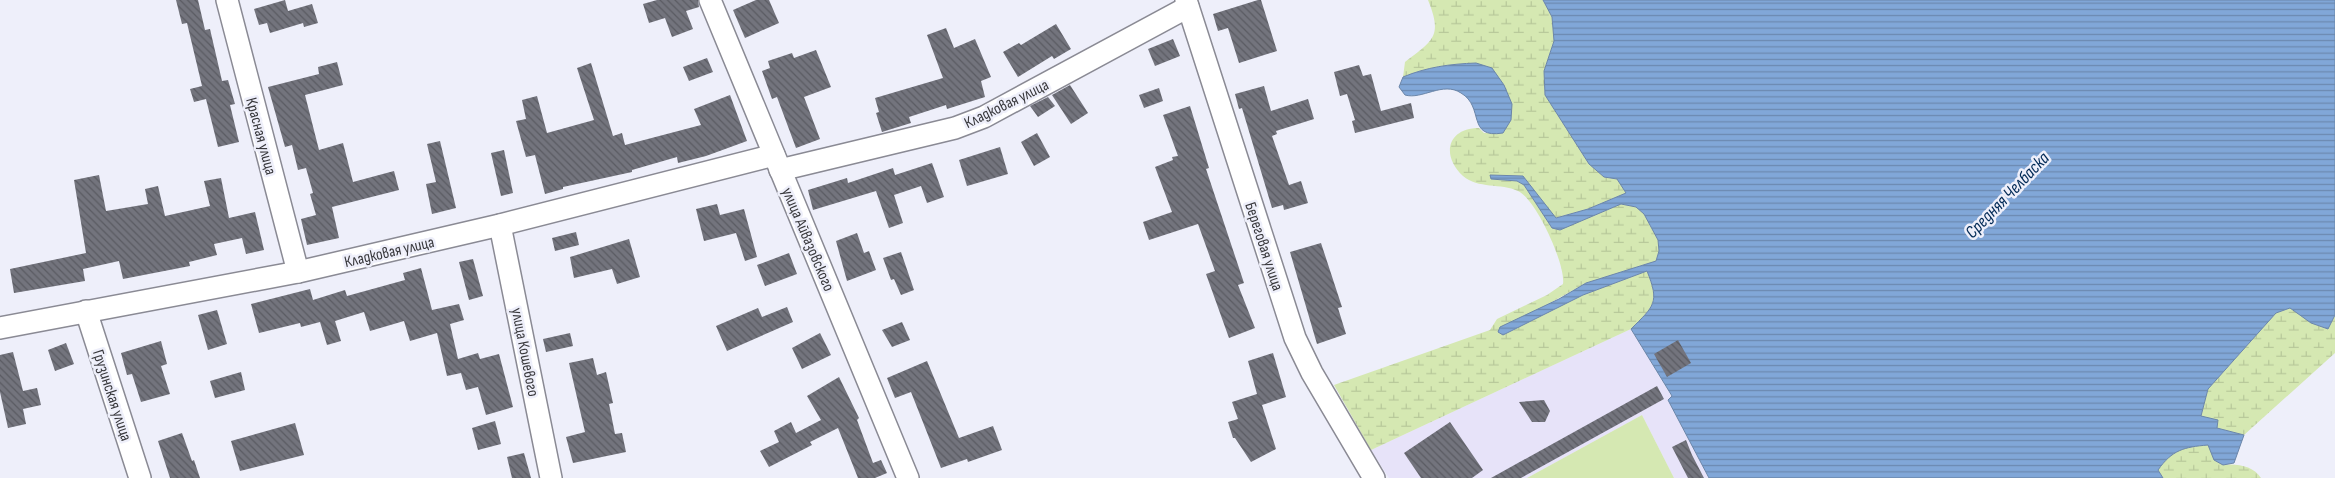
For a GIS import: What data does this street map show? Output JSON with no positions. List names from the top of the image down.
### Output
{
  "streets": {
    "street": [
      "Кладковая улица",
      "Красная улица",
      "улица Айвазовского",
      "Береговая улица",
      "улица Кошевого",
      "Грузинская улица"
    ]
  },
  "crossings": [
    ["Кладковая улица", "Красная улица"],
    ["Кладковая улица", "улица Айвазовского"],
    ["Кладковая улица", "Береговая улица"],
    ["Кладковая улица", "улица Кошевого"],
    ["Кладковая улица", "Грузинская улица"]
  ],
  "water": ["Средняя Челбаска"]
}
